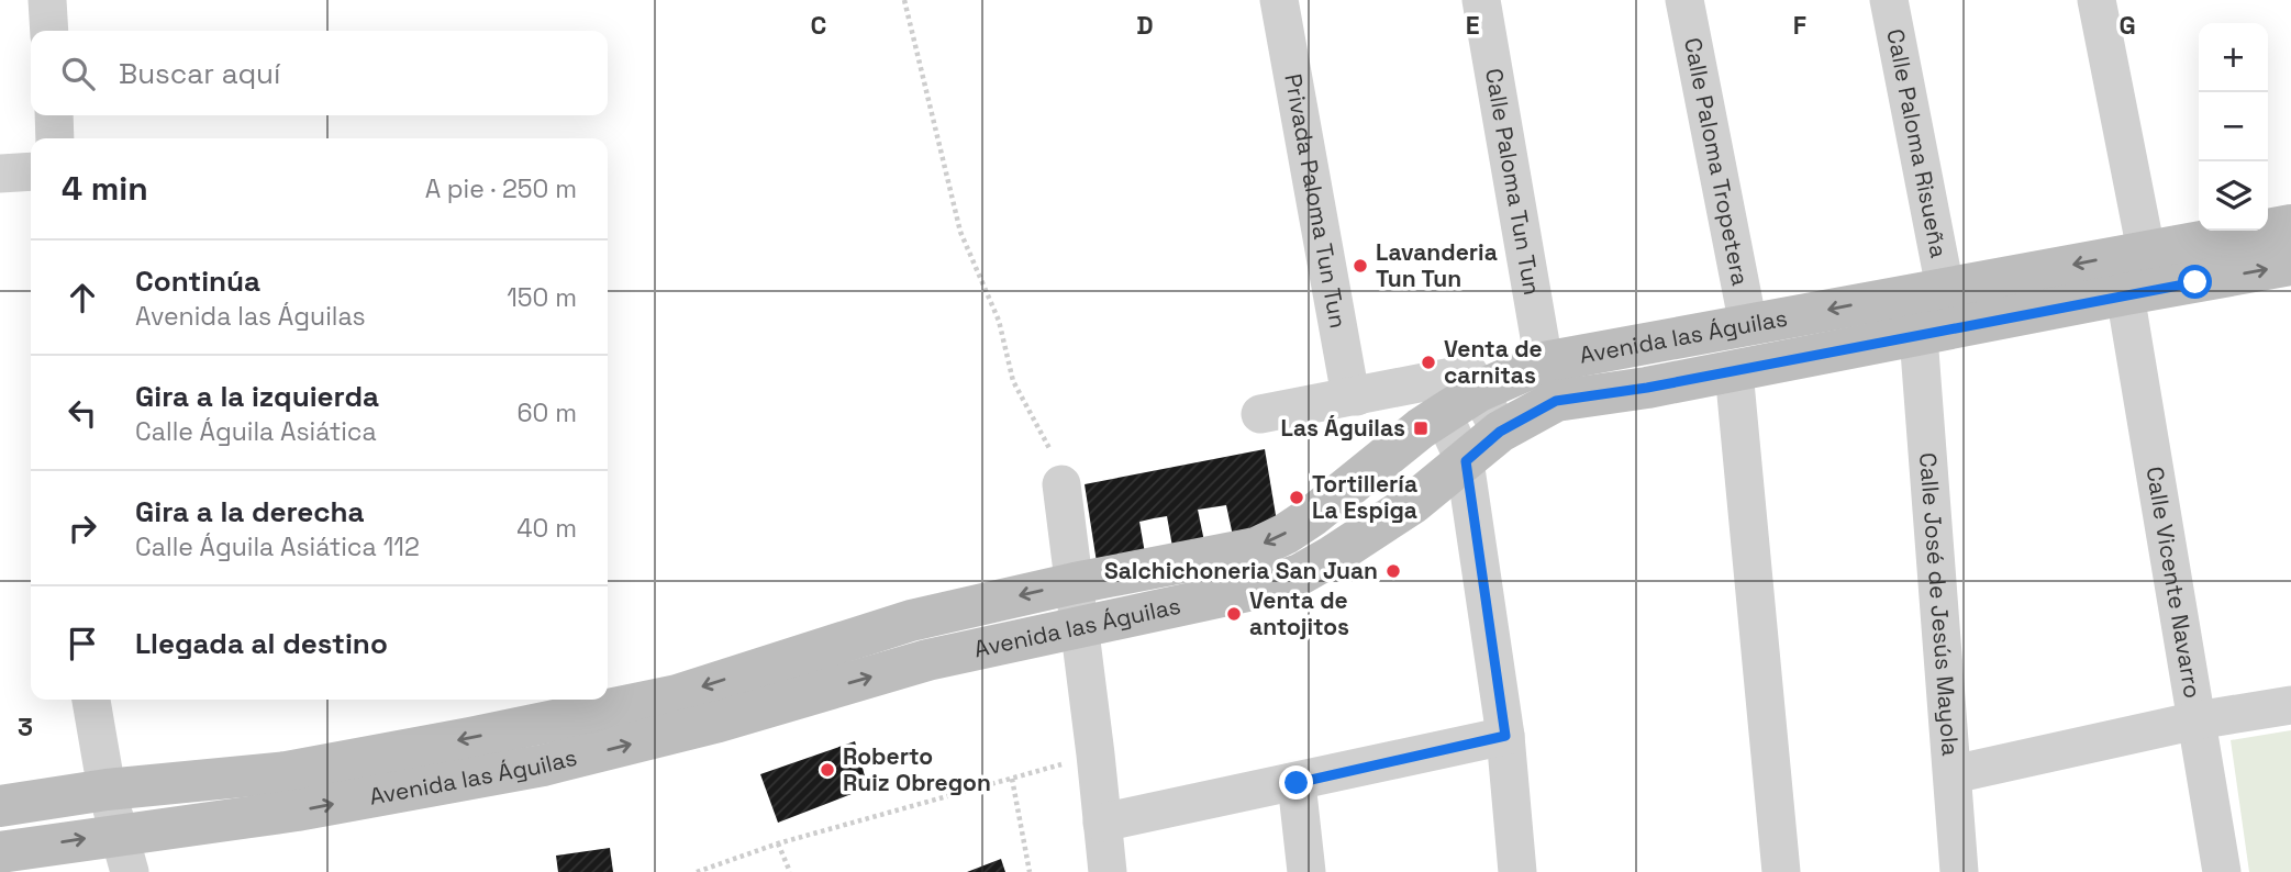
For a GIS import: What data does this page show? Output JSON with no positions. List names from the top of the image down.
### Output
{
  "streets": {
    "street": [
      "Calle Paloma Risueña",
      "Calle Paloma Tropetera",
      "Calle Paloma Tun Tun",
      "Privada Paloma Tun Tun",
      "Avenida las Águilas",
      "Calle Vicente Navarro",
      "Calle José de Jesús Mayola"
    ]
  },
  "crossings": [
    ["Calle Paloma Risueña", "Avenida las Águilas"],
    ["Calle Paloma Tropetera", "Avenida las Águilas"],
    ["Calle Paloma Tun Tun", "Avenida las Águilas"],
    ["Avenida las Águilas", "Calle Vicente Navarro"],
    ["Avenida las Águilas", "Calle José de Jesús Mayola"]
  ],
  "places": {
    "other": [
      "Lavanderia Tun Tun",
      "Venta de carnitas",
      "Tortillería La Espiga",
      "Salchichoneria San Juan",
      "Venta de antojitos",
      "Roberto Ruiz Obregon"
    ],
    "transit": ["Las Águilas"]
  },
  "page": {
    "map_buttons": ["+", "−"],
    "search": "Buscar aquí",
    "heading": ["4 min", "A pie · 250 m"],
    "list": [
      ["Continúa", "Avenida las Águilas", "150 m"],
      ["Gira a la izquierda", "Calle Águila Asiática", "60 m"],
      ["Gira a la derecha", "Calle Águila Asiática 112", "40 m"],
      "Llegada al destino"
    ]
  },
  "grid": {
    "columns": [
      "C",
      "D",
      "E",
      "F",
      "G"
    ],
    "rows": ["3"]
  }
}
